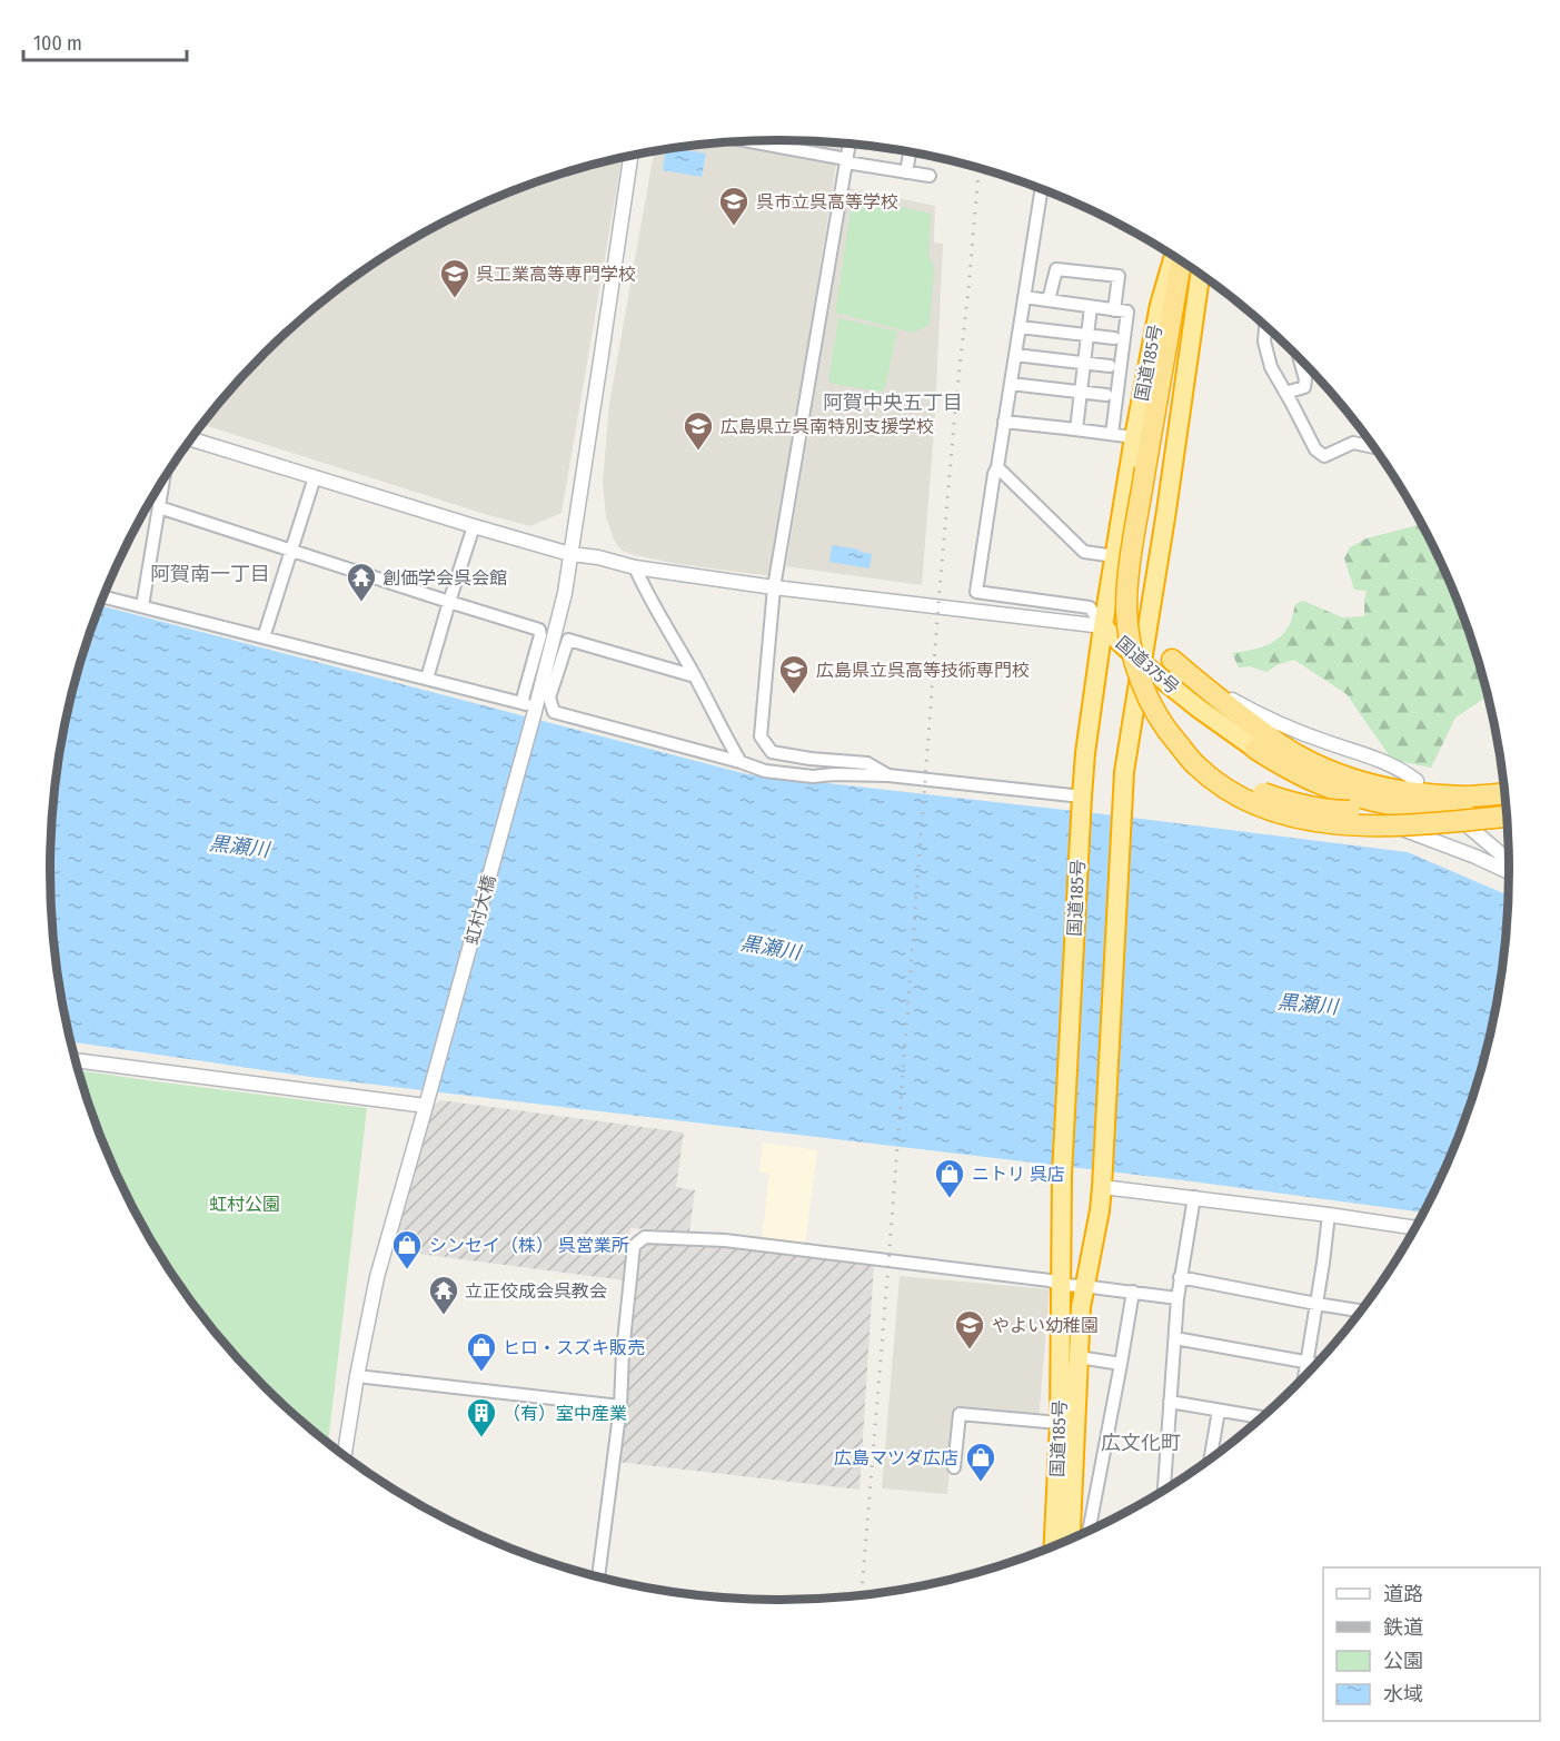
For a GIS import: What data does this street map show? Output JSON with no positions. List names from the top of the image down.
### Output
{
  "streets": {
    "highway": ["国道185号", "国道375号"],
    "street": ["虹村大橋"]
  },
  "crossings": [
    ["国道185号", "国道375号"]
  ],
  "districts": ["阿賀中央五丁目", "阿賀南一丁目", "広文化町"],
  "water": ["黒瀬川"],
  "parks": ["虹村公園"],
  "places": {
    "school or university": [
      "呉市立呉高等学校",
      "呉工業高等専門学校",
      "広島県立呉南特別支援学校",
      "広島県立呉高等技術専門校",
      "やよい幼稚園"
    ],
    "temple": ["創価学会呉会館", "立正佼成会呉教会"],
    "shop": [
      "ニトリ 呉店",
      "シンセイ（株） 呉営業所",
      "ヒロ・スズキ販売",
      "広島マツダ広店"
    ],
    "building": ["（有）室中産業"]
  },
  "legend": [
    "道路",
    "鉄道",
    "公園",
    "水域"
  ],
  "scale_bar": "100 m"
}
